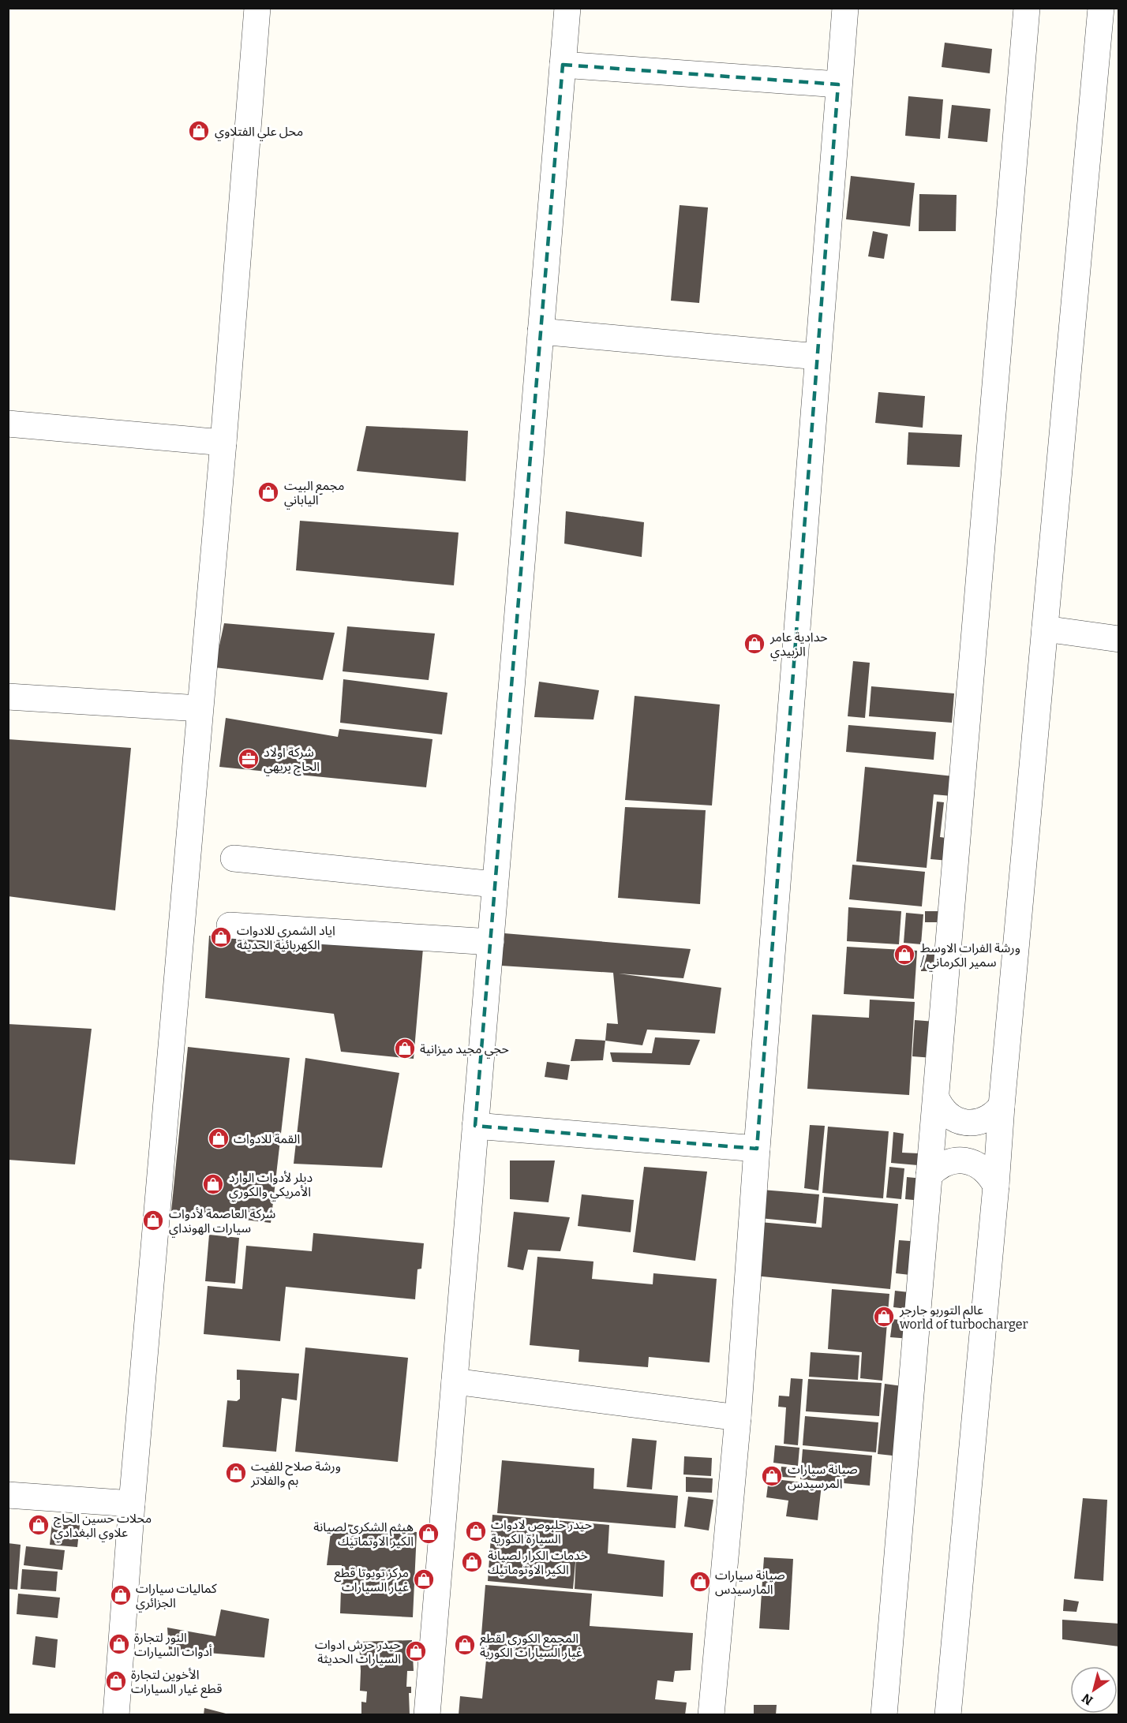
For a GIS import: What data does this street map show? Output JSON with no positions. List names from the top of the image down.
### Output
{
  "places": {
    "shop": [
      "محل علي الفتلاوي",
      "مجمع البيت الياباني",
      "حدادية عامر الزبيدي",
      "اياد الشمري للادوات الكهربائية الحديثة",
      "ورشة الفرات الاوسط / سمير الكرماني",
      "حجي مجيد ميزانية",
      "القمة للادوات",
      "ديلر لأدوات الوارد الأمريكي والكوري",
      "شركة العاصمة لأدوات سيارات الهونداي",
      "عالم التوربو جارجر world of turbocharger",
      "ورشة صلاح للفيت بم والفلاتر",
      "صيانة سيارات المرسيدس",
      "محلات حسين الحاج علاوي البغدادي",
      "حيدر حلبوص لادوات السيارة الكورية",
      "هيثم الشكري لصيانة الكير الاوتماتيك",
      "خدمات الكرار لصيانة الكير الاوتوماتيك",
      "مركز تويوتا قطع غيار السيارات",
      "صيانة سيارات المارسيدس",
      "كماليات سيارات الجزائري",
      "النور لتجارة أدوات السيارات",
      "المجمع الكوري لقطع غيار السيارات الكورية",
      "حيدر حرش ادوات السيارات الحديثة",
      "الأخوين لتجارة قطع غيار السيارات"
    ],
    "office": ["شركة اولاد الحاج بريهي"]
  },
  "north": "bottom left"
}
